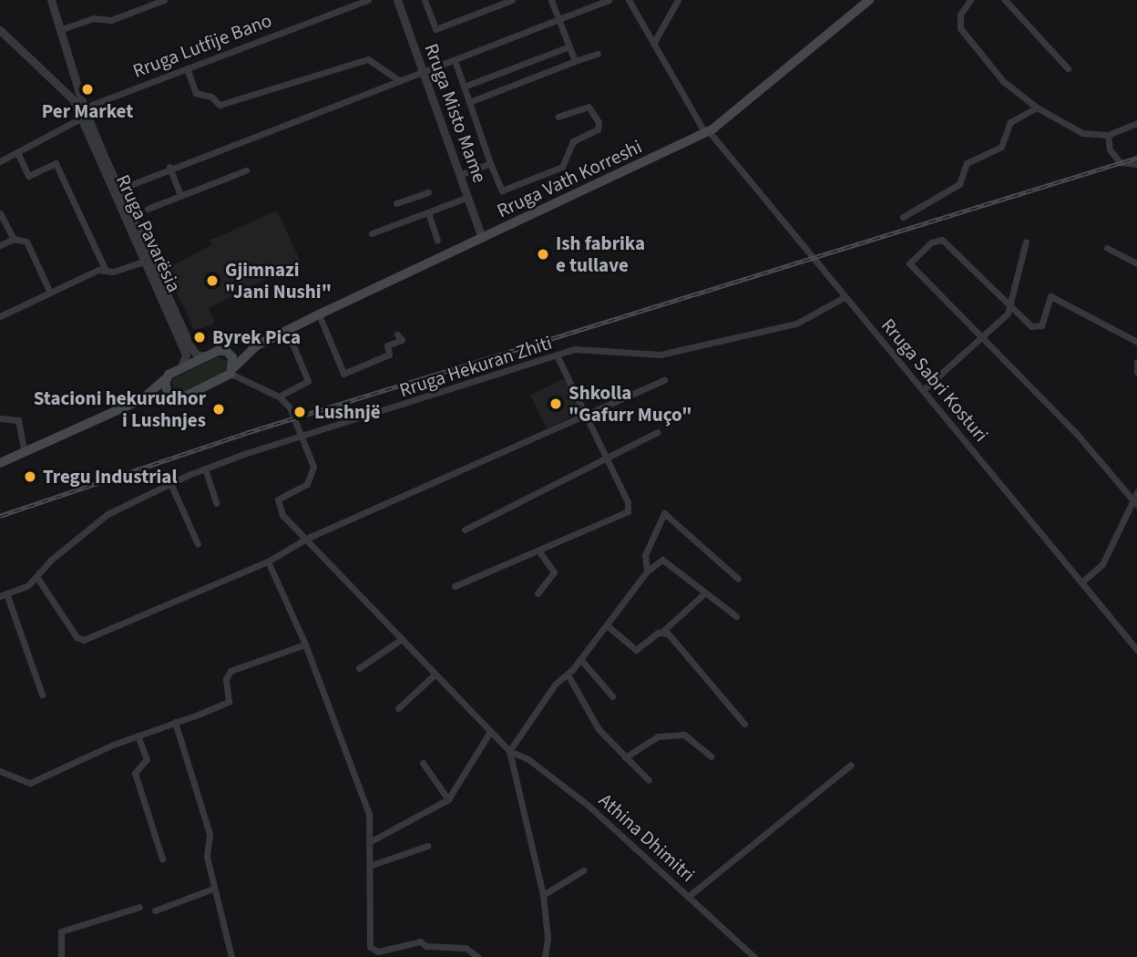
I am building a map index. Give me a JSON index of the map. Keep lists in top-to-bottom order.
{
  "streets": {
    "main road": ["Rruga Vath Korreshi"],
    "street": [
      "Rruga Lutfije Bano",
      "Rruga Misto Mame",
      "Rruga Pavarësia",
      "Rruga Hekuran Zhiti",
      "Rruga Sabri Kosturi",
      "Athina Dhimitri"
    ]
  },
  "crossings": [
    ["Rruga Lutfije Bano", "Rruga Pavarësia"],
    ["Rruga Misto Mame", "Rruga Vath Korreshi"],
    ["Rruga Vath Korreshi", "Rruga Pavarësia"],
    ["Rruga Vath Korreshi", "Rruga Sabri Kosturi"],
    ["Rruga Hekuran Zhiti", "Rruga Sabri Kosturi"],
    ["Rruga Hekuran Zhiti", "Athina Dhimitri"]
  ],
  "places": [
    "Per Market",
    "Ish fabrika e tullave",
    "Gjimnazi \"Jani Nushi\"",
    "Byrek Pica",
    "Shkolla \"Gafurr Muço\"",
    "Stacioni hekurudhor i Lushnjes",
    "Lushnjë",
    "Tregu Industrial"
  ]
}
